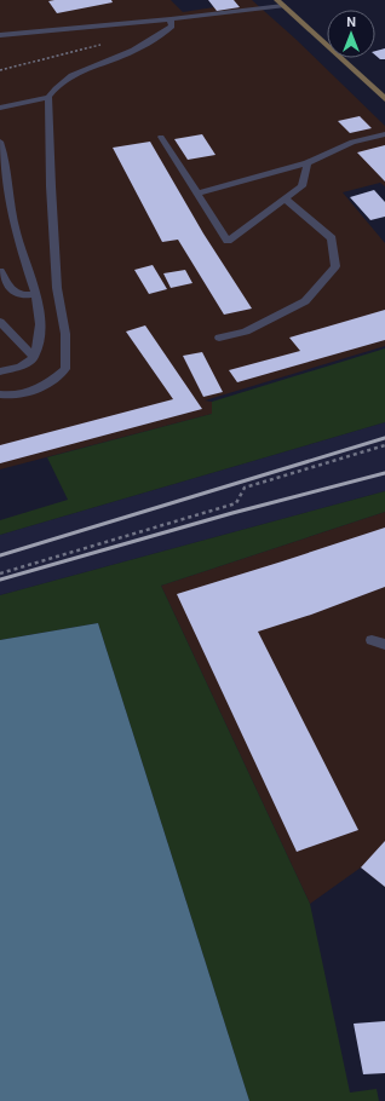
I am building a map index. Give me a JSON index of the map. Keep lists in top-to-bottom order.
{
  "north": "top"
}
